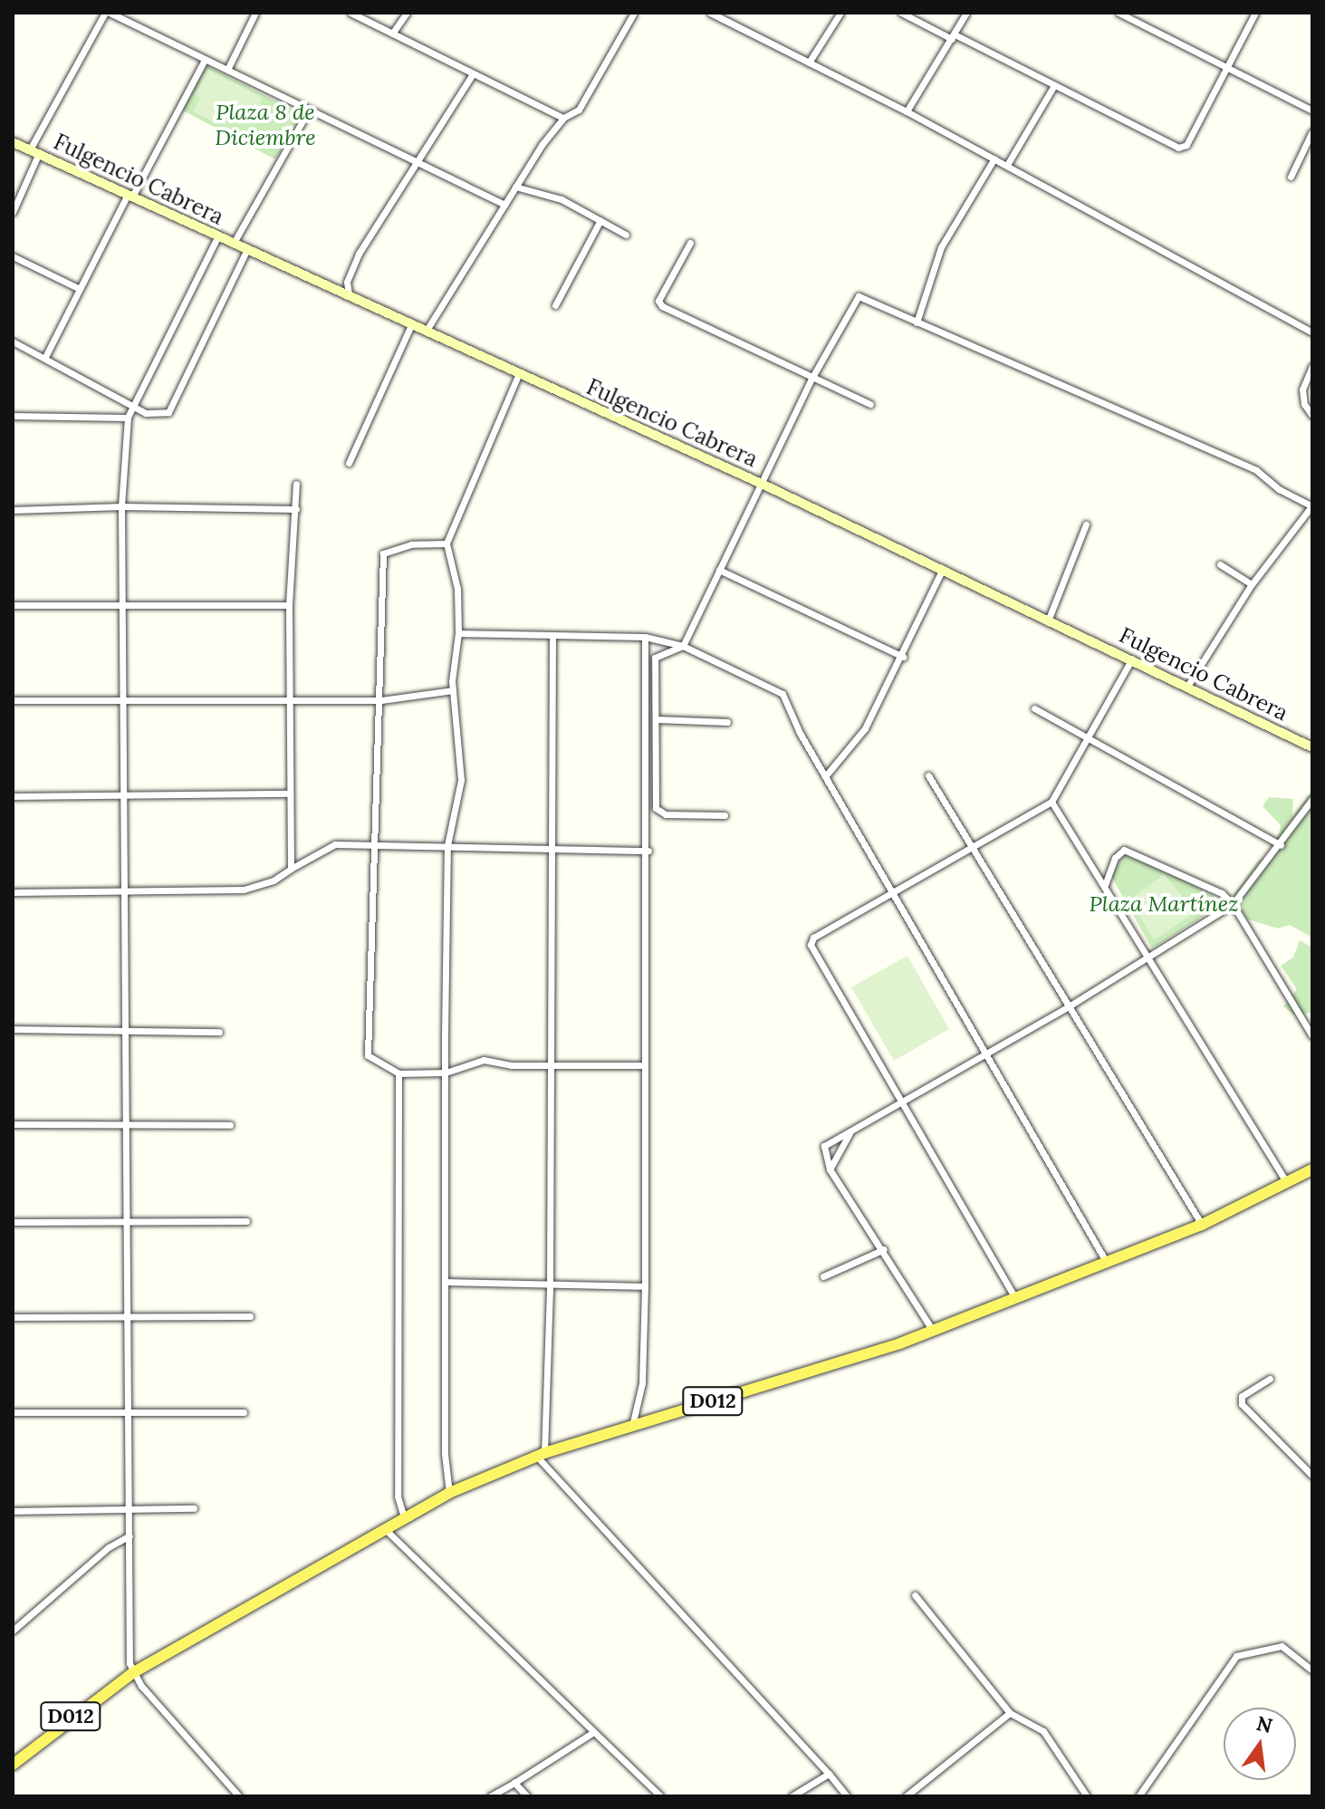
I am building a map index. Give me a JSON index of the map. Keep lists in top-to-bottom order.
{
  "streets": {
    "main road": ["Fulgencio Cabrera", "D012"]
  },
  "parks": ["Plaza 8 de Diciembre", "Plaza Martínez"],
  "north": "top"
}
